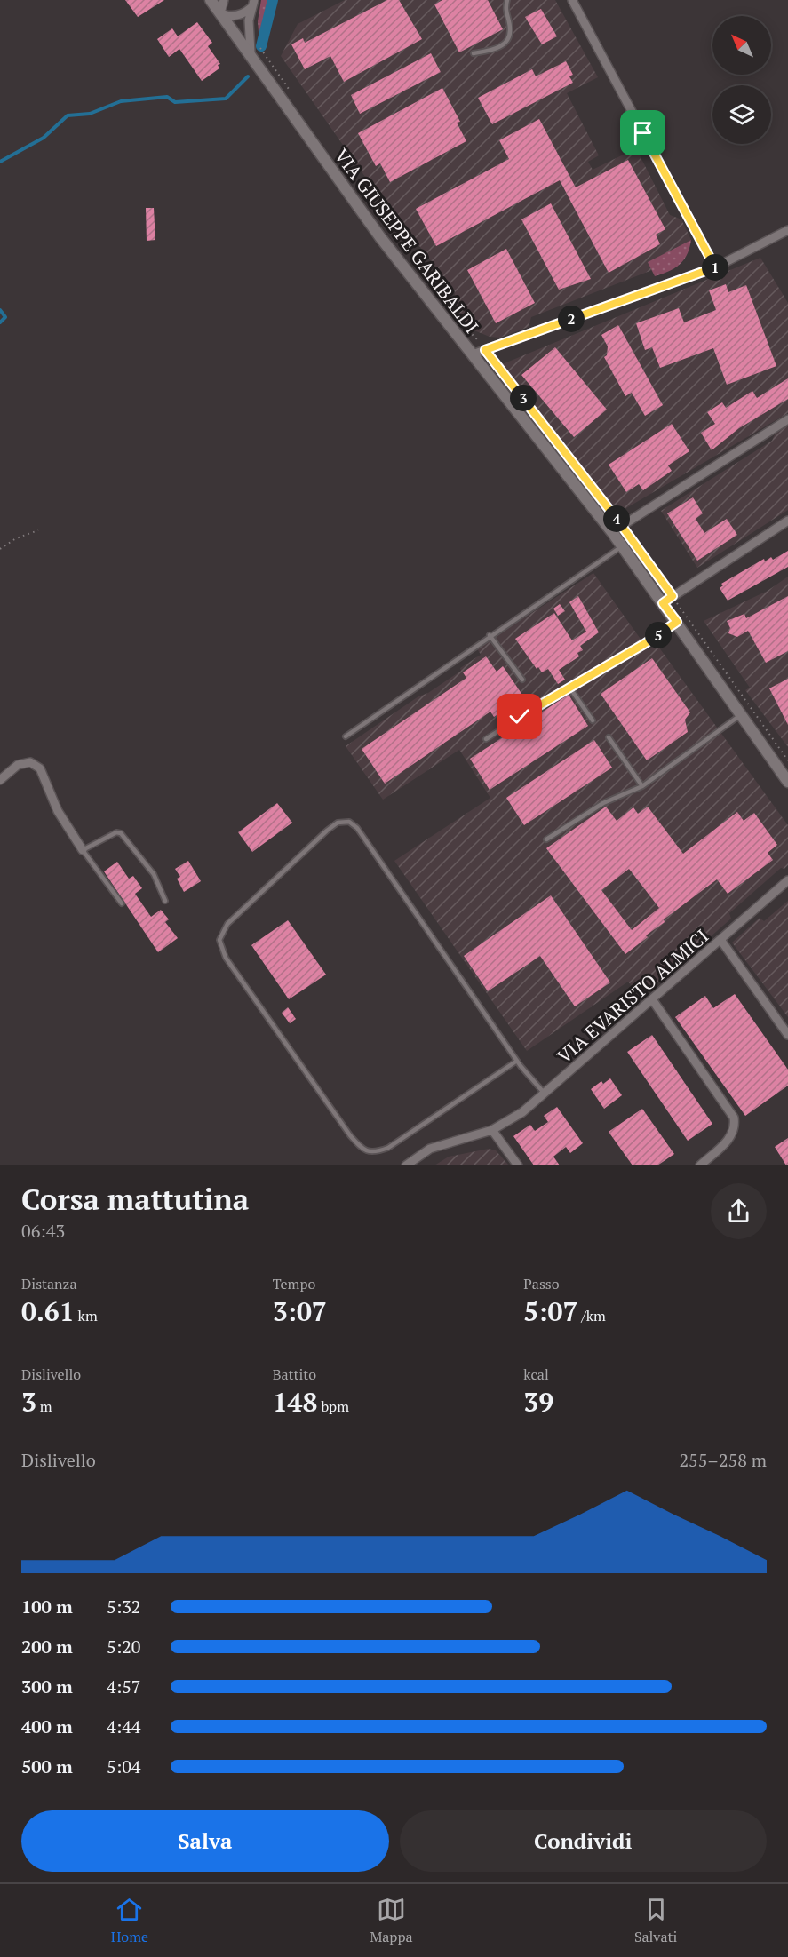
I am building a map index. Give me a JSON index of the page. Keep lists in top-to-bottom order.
{
  "streets": {
    "street": ["VIA GIUSEPPE GARIBALDI", "VIA EVARISTO ALMICI"]
  },
  "north": "top left",
  "page": {
    "pins": [
      "1",
      "2",
      "3",
      "4",
      "5"
    ],
    "heading": ["Corsa mattutina", "06:43"],
    "stats": [
      ["Distanza", "0.61 km"],
      ["Tempo", "3:07"],
      ["Passo", "5:07 /km"],
      ["Dislivello", "3 m"],
      ["Battito", "148 bpm"],
      ["kcal", "39"]
    ],
    "chart": ["Dislivello", "255–258 m"],
    "list": [
      {
        "name": "100 m",
        "note": "5:32"
      },
      {
        "name": "200 m",
        "note": "5:20"
      },
      {
        "name": "300 m",
        "note": "4:57"
      },
      {
        "name": "400 m",
        "note": "4:44"
      },
      {
        "name": "500 m",
        "note": "5:04"
      }
    ],
    "buttons": ["Salva", "Condividi"],
    "tabs": ["Home", "Mappa", "Salvati"]
  }
}
